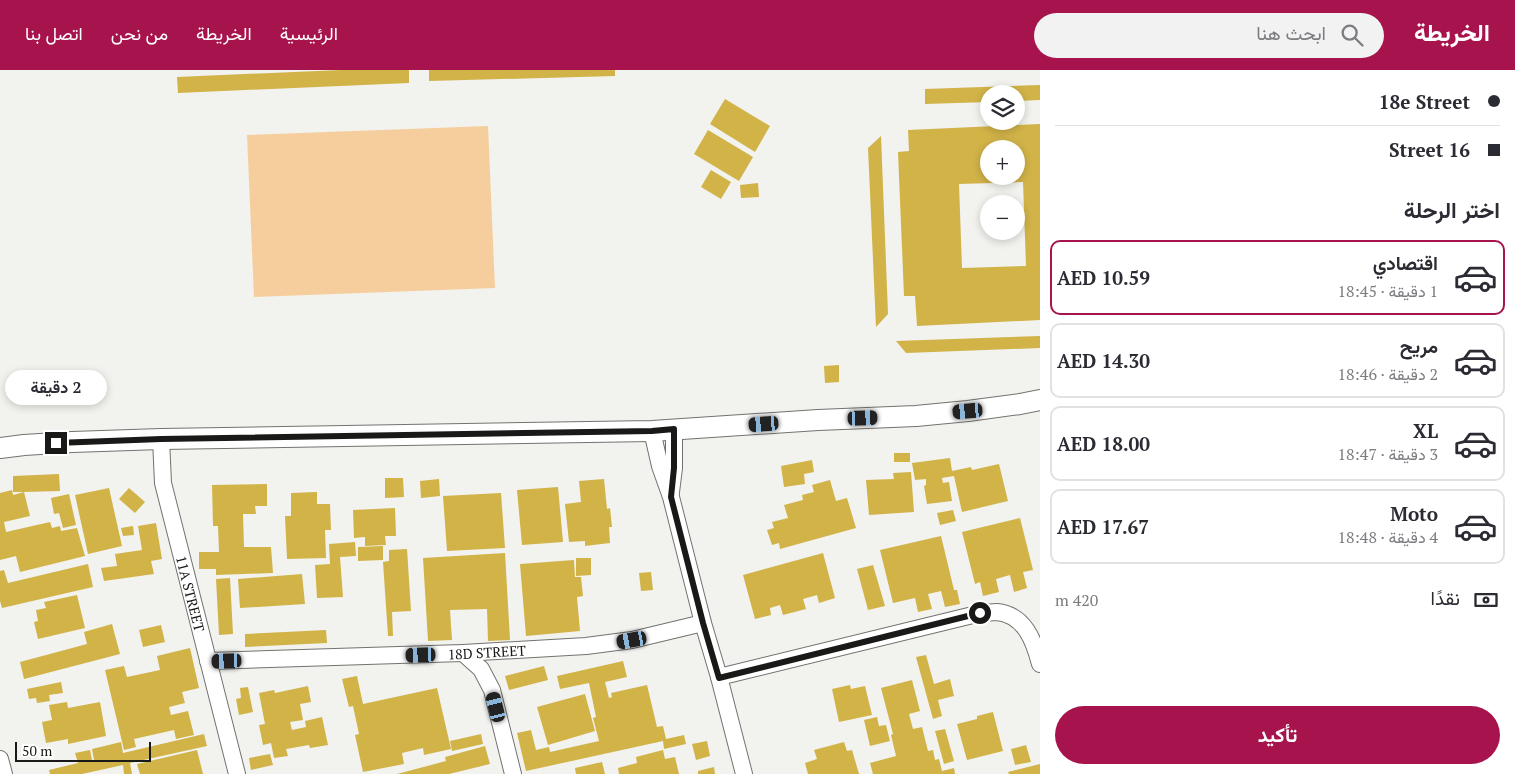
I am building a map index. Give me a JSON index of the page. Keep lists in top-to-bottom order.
{
  "streets": {
    "street": ["11A STREET", "18D STREET"]
  },
  "crossings": [
    ["11A STREET", "18D STREET"]
  ],
  "scale_bar": "50 m",
  "page": {
    "header": "الخريطة",
    "search": "ابحث هنا",
    "nav": [
      "الرئيسية",
      "الخريطة",
      "من نحن",
      "اتصل بنا"
    ],
    "banner": ["18e Street", "16 Street"],
    "map_buttons": ["+", "−"],
    "heading": "اختر الرحلة",
    "list": [
      {
        "name": "اقتصادي",
        "note": "1 دقيقة · 18:45",
        "value": "AED 10.59"
      },
      {
        "name": "مريح",
        "note": "2 دقيقة · 18:46",
        "value": "AED 14.30"
      },
      {
        "name": "XL",
        "note": "3 دقيقة · 18:47",
        "value": "AED 18.00"
      },
      {
        "name": "Moto",
        "note": "4 دقيقة · 18:48",
        "value": "AED 17.67"
      }
    ],
    "bubble": "2 دقيقة",
    "pay": ["نقدًا", "420 m"],
    "buttons": "تأكيد",
    "scale": "50 m"
  }
}
